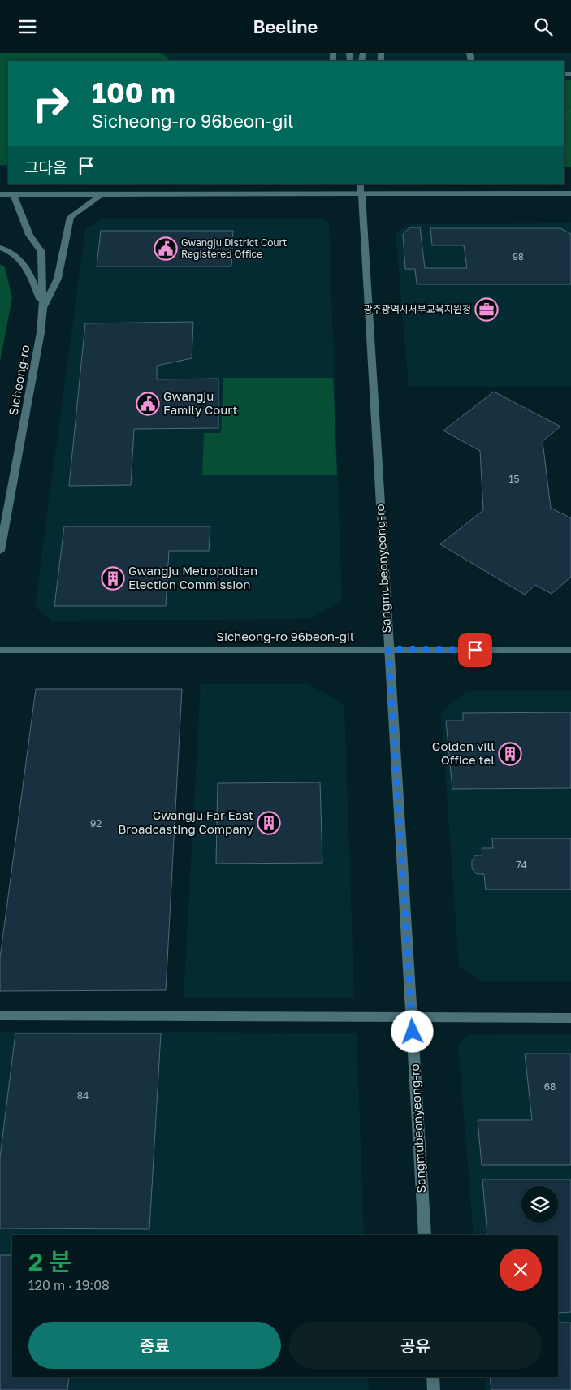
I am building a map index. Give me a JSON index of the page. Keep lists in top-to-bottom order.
{
  "streets": {
    "street": ["Sicheong-ro", "Sangmubeonyeong-ro", "Sicheong-ro 96beon-gil"]
  },
  "crossings": [
    ["Sangmubeonyeong-ro", "Sicheong-ro 96beon-gil"]
  ],
  "places": {
    "public building": ["Gwangju District Court Registered Office", "Gwangju Family Court"],
    "office": ["광주광역시서부교육지원청"],
    "building": ["Gwangju Metropolitan Election Commission", "Golden vill Office tel", "Gwangju Far East Broadcasting Company"]
  },
  "house_numbers": [
    "98",
    "15",
    "92",
    "74",
    "68",
    "84"
  ],
  "page": {
    "header": "Beeline",
    "turn": ["100 m", "Sicheong-ro 96beon-gil"],
    "then": "그다음",
    "heading": ["2 분", "120 m · 19:08"],
    "buttons": ["종료", "공유"]
  }
}
